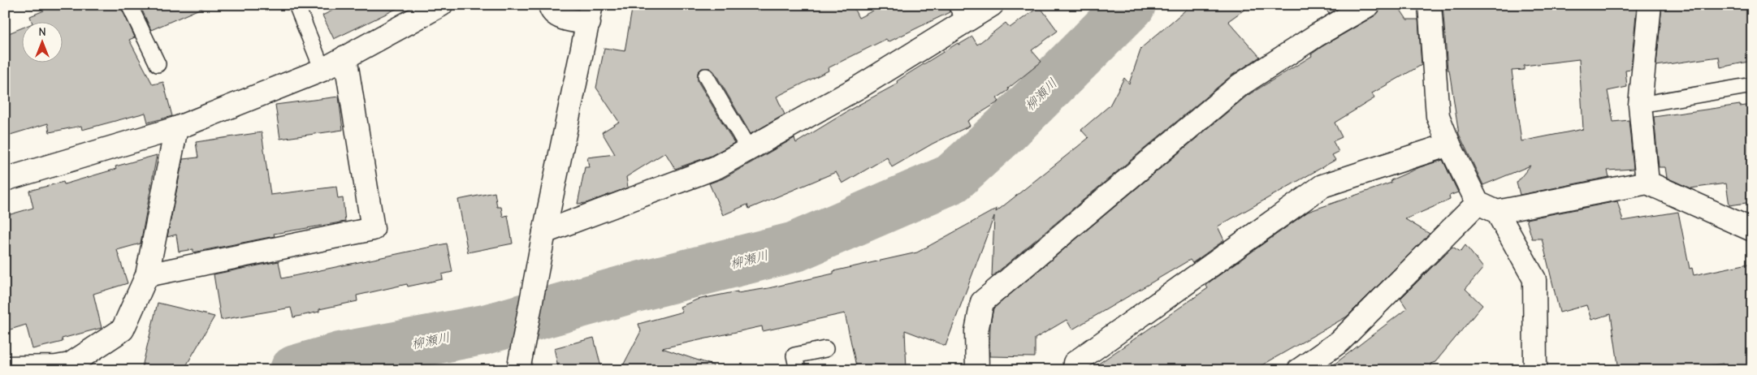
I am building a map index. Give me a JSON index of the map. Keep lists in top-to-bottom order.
{
  "water": ["柳瀬川"],
  "north": "top"
}
